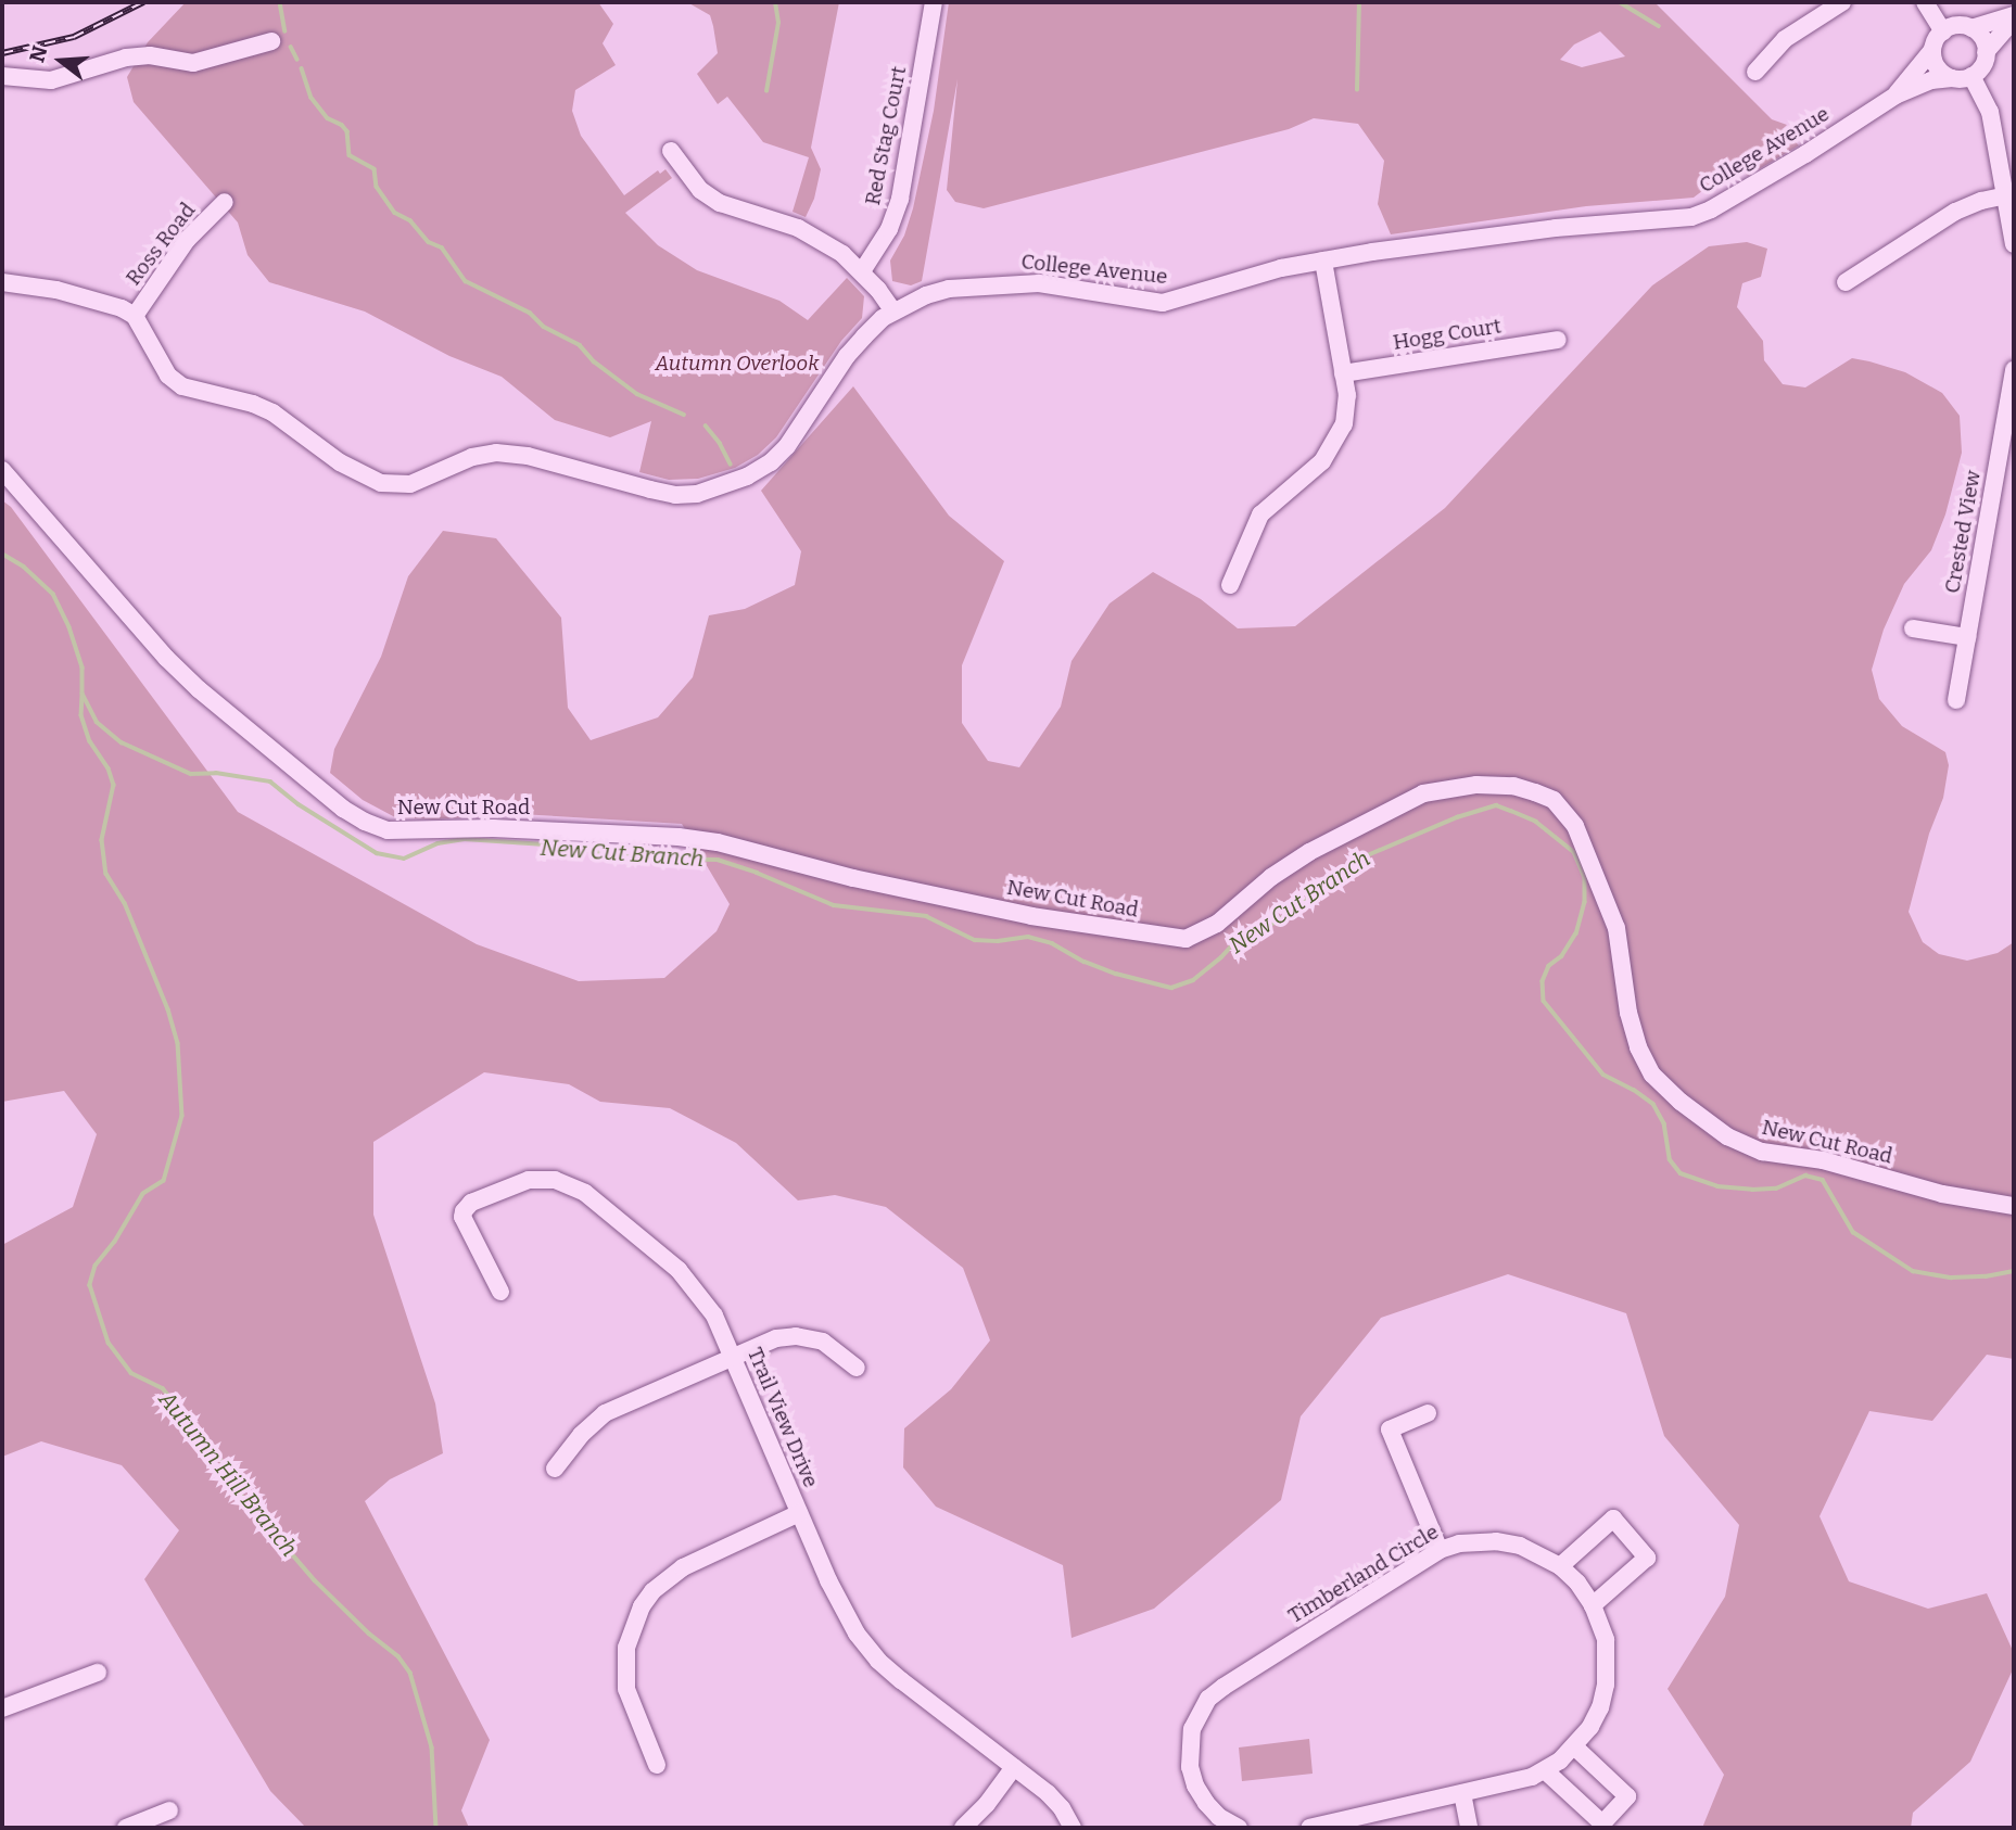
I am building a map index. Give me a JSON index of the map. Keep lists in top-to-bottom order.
{
  "streets": {
    "street": [
      "Red Stag Court",
      "College Avenue",
      "Ross Road",
      "Hogg Court",
      "Crested View",
      "New Cut Road",
      "Trail View Drive",
      "Timberland Circle"
    ]
  },
  "crossings": [
    ["College Avenue", "Ross Road"]
  ],
  "water": ["New Cut Branch", "Autumn Hill Branch"],
  "parks": ["Autumn Overlook"],
  "north": "left"
}
